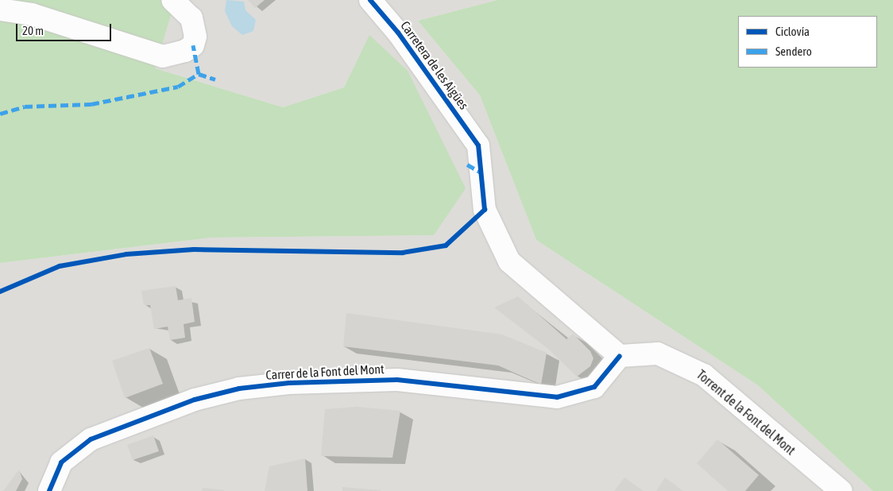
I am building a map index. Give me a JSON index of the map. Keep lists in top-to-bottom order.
{
  "streets": {
    "street": ["Carretera de les Aigües", "Carrer de la Font del Mont", "Torrent de la Font del Mont"]
  },
  "crossings": [
    ["Carretera de les Aigües", "Carrer de la Font del Mont"],
    ["Carretera de les Aigües", "Torrent de la Font del Mont"],
    ["Carrer de la Font del Mont", "Torrent de la Font del Mont"]
  ],
  "legend": ["Ciclovía", "Sendero"],
  "scale_bar": "20 m"
}
